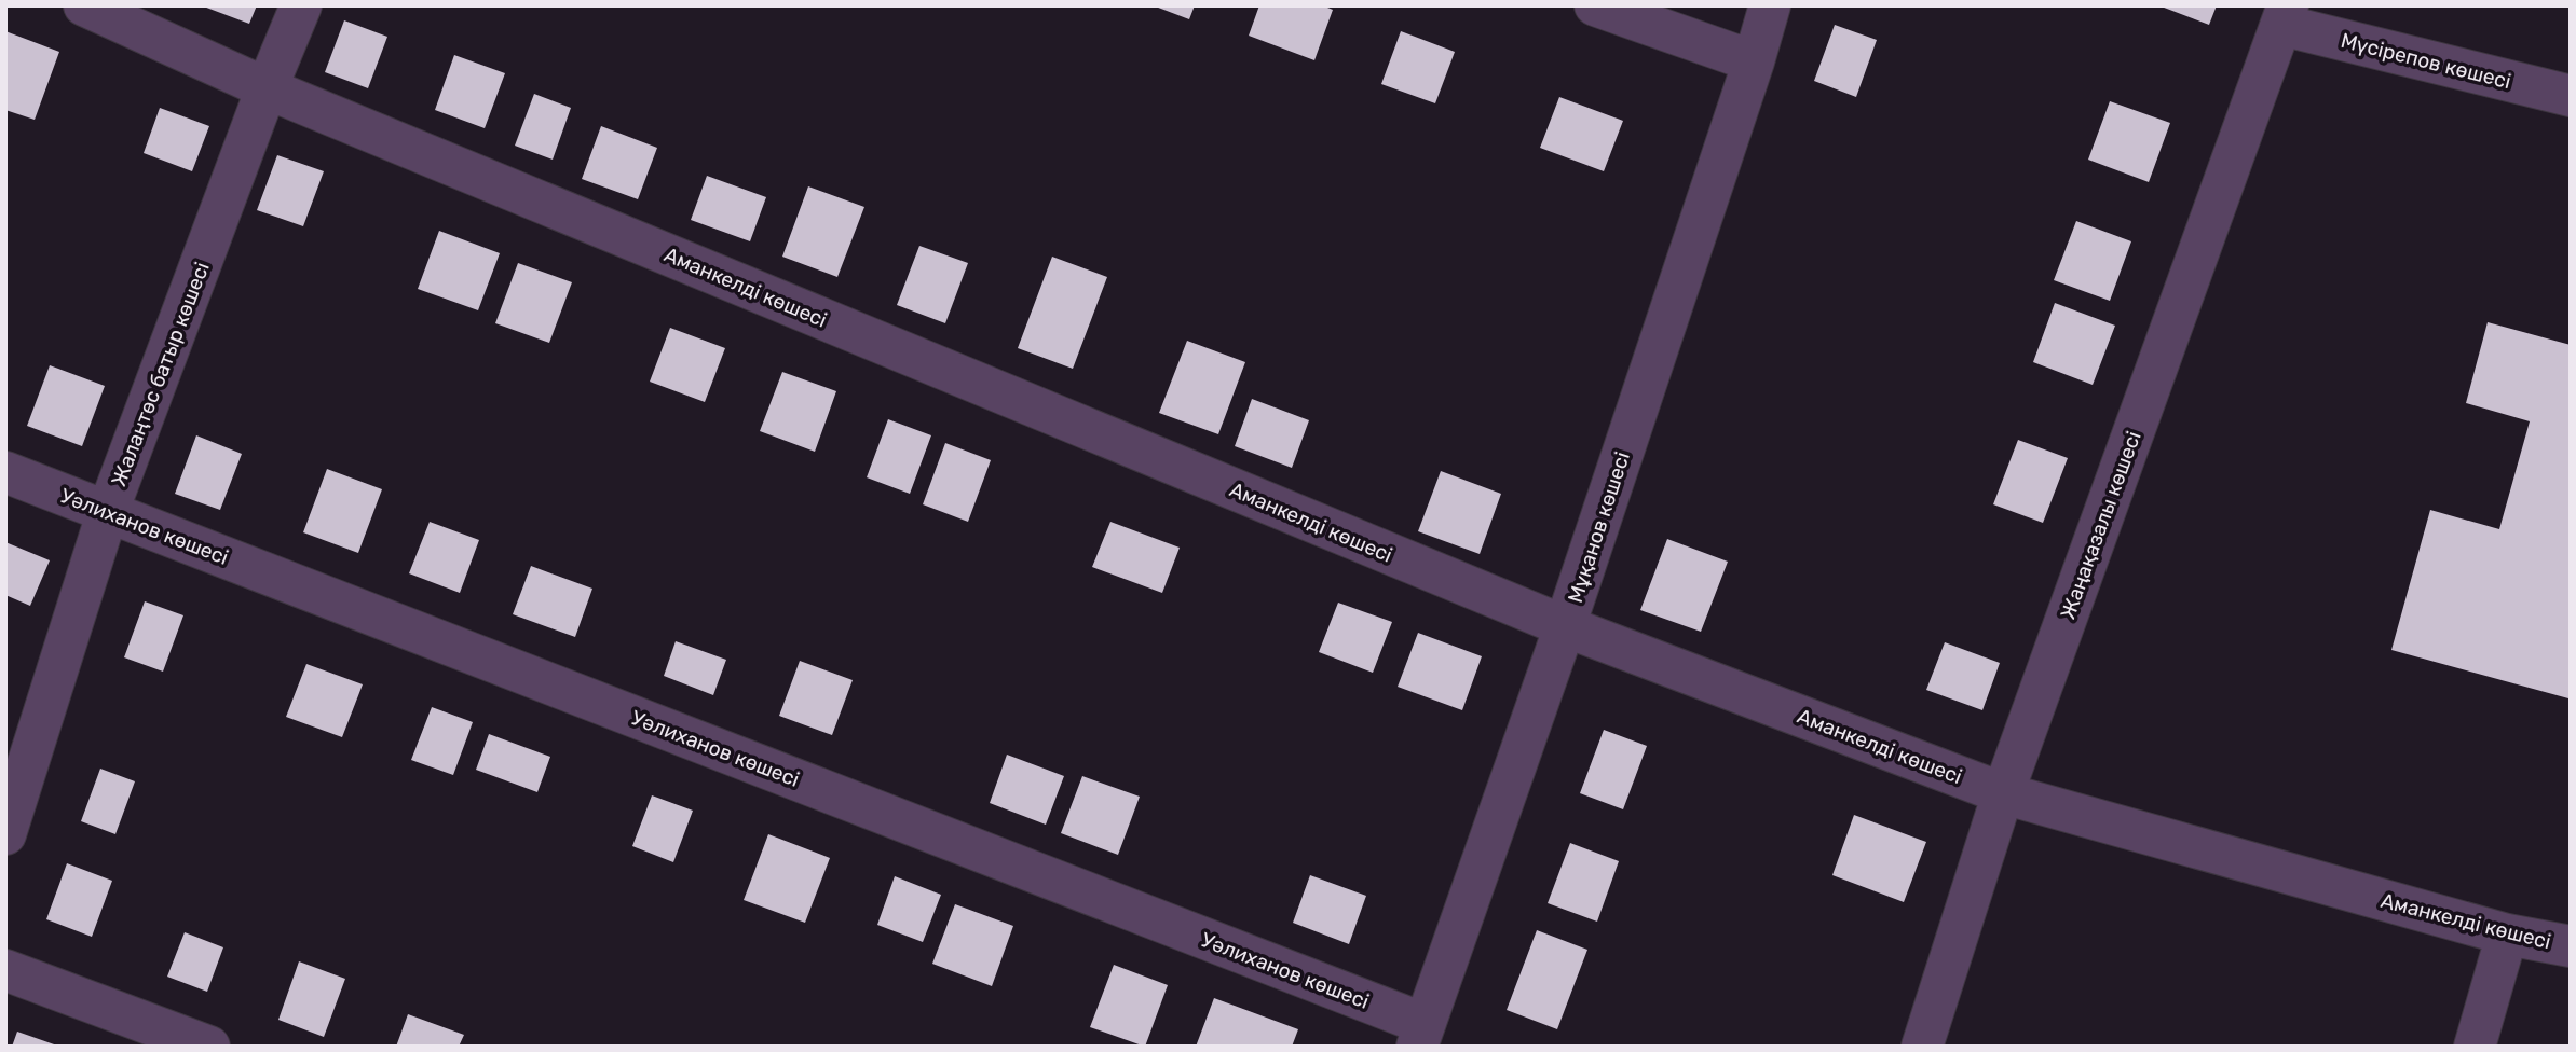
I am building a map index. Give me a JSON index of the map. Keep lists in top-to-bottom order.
{
  "streets": {
    "street": [
      "Мүсірепов көшесі",
      "Аманкелді көшесі",
      "Жалаңтөс батыр көшесі",
      "Жаңақазалы көшесі",
      "Уәлиханов көшесі",
      "Мұқанов көшесі"
    ]
  },
  "crossings": [
    ["Мүсірепов көшесі", "Жаңақазалы көшесі"],
    ["Аманкелді көшесі", "Жалаңтөс батыр көшесі"],
    ["Аманкелді көшесі", "Жаңақазалы көшесі"],
    ["Аманкелді көшесі", "Мұқанов көшесі"],
    ["Жалаңтөс батыр көшесі", "Уәлиханов көшесі"],
    ["Уәлиханов көшесі", "Мұқанов көшесі"]
  ]
}
